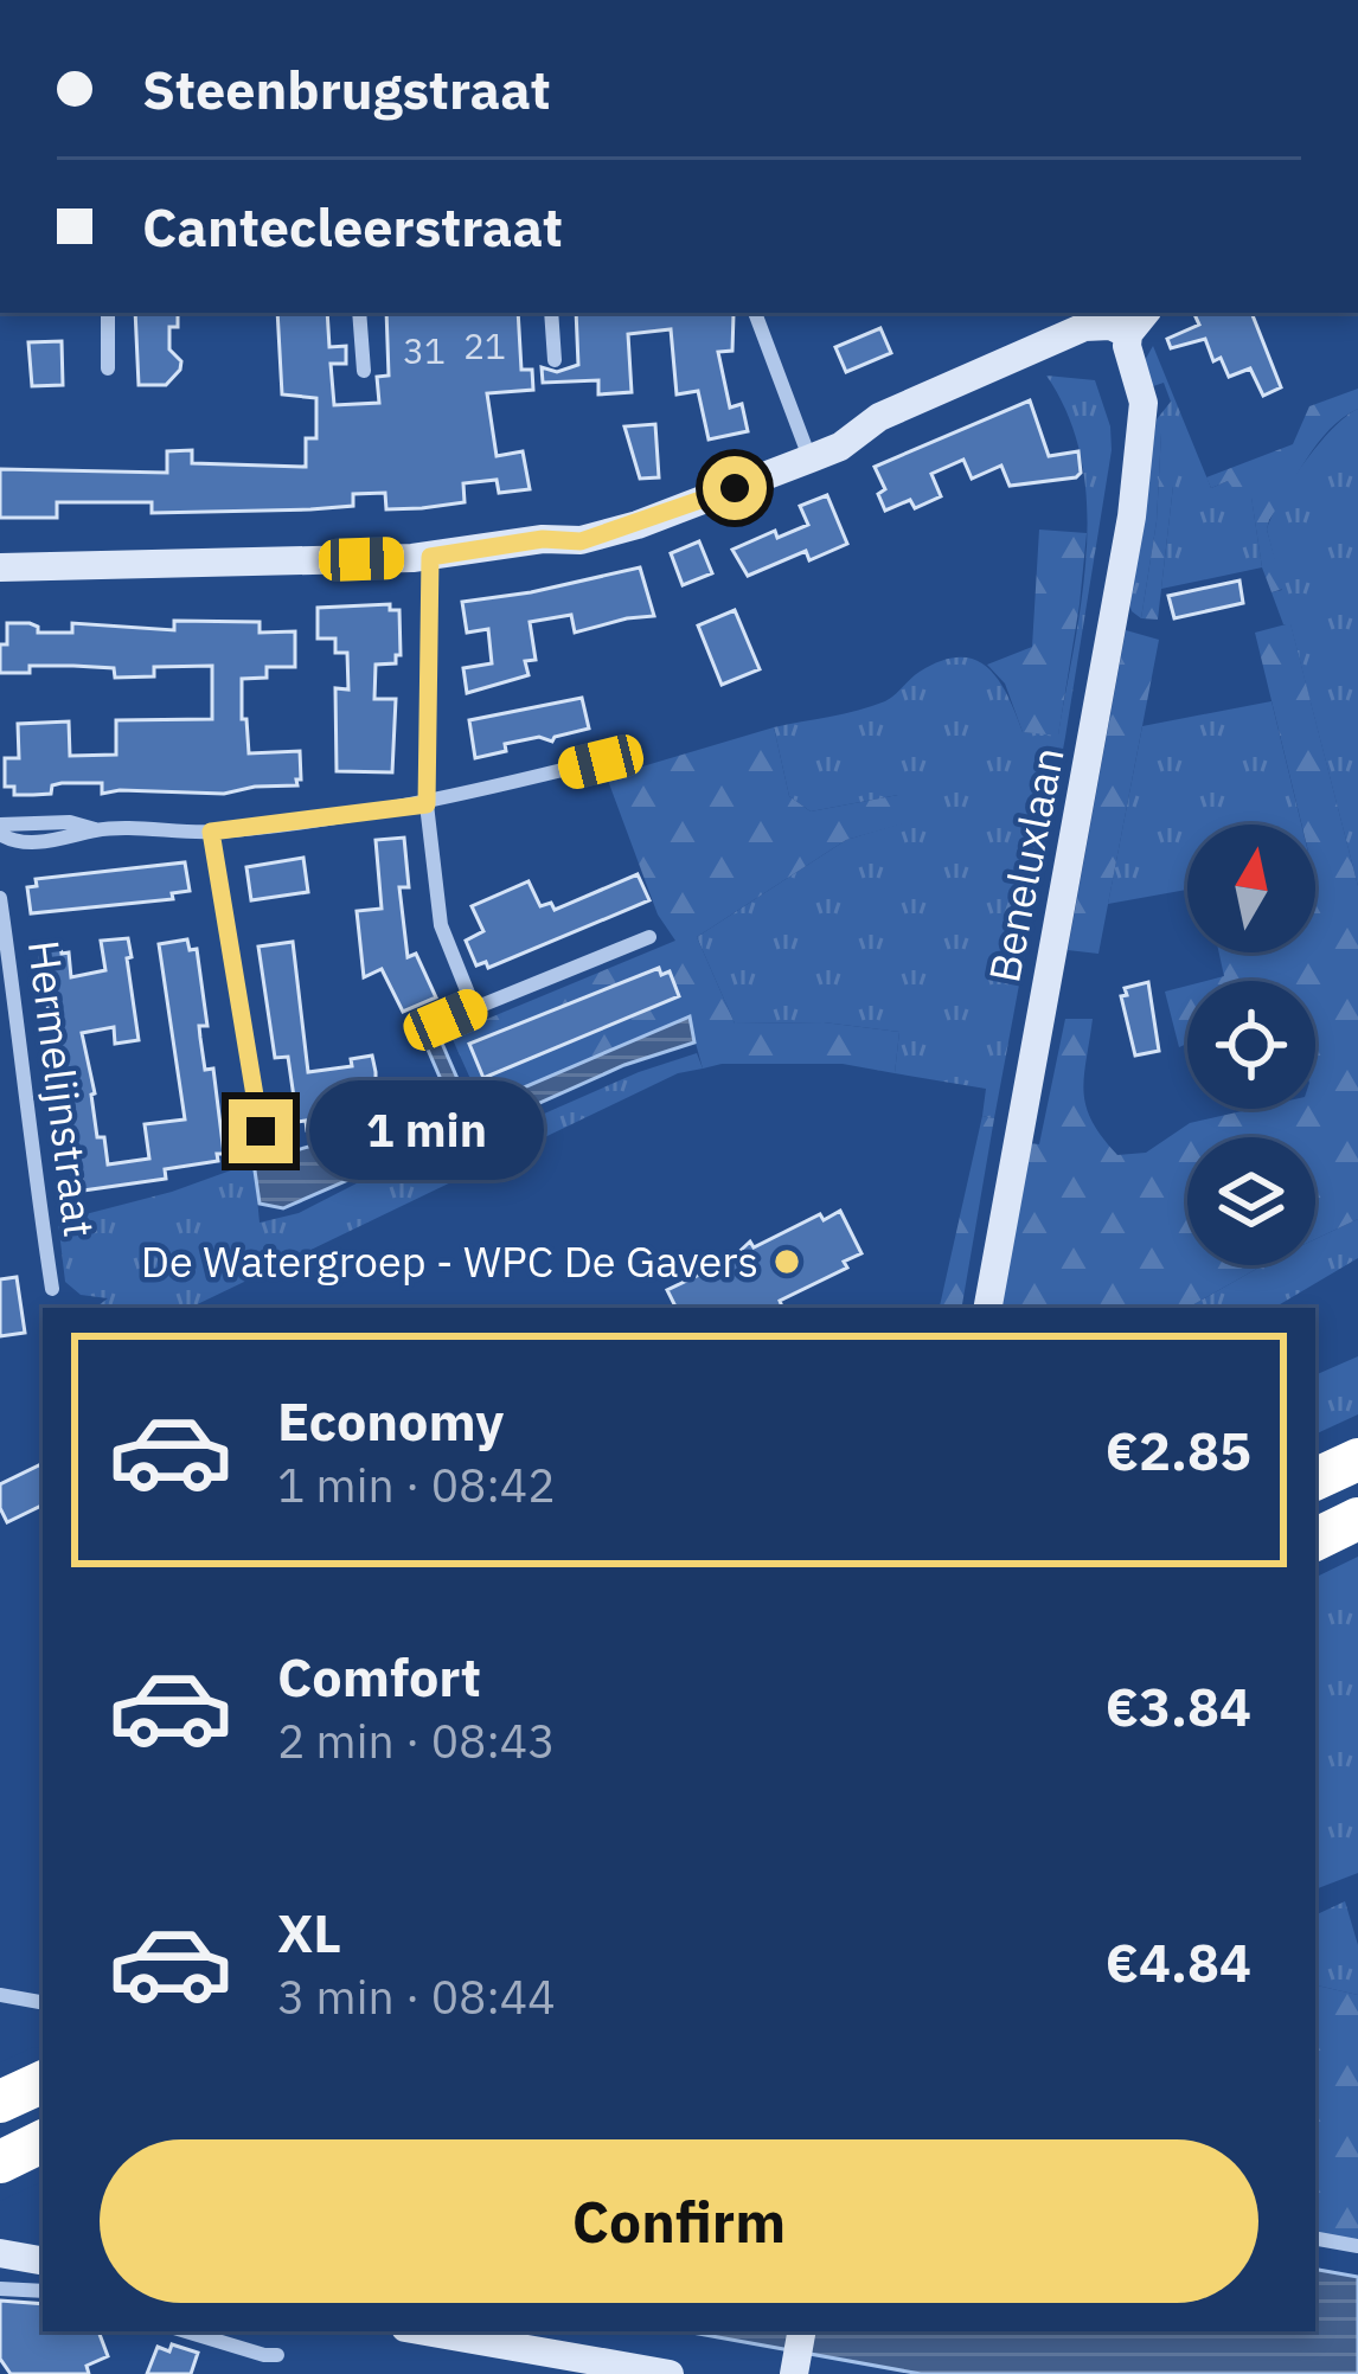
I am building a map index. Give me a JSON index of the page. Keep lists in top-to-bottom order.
{
  "streets": {
    "street": ["Beneluxlaan", "Hermelijnstraat"]
  },
  "places": ["De Watergroep - WPC De Gavers"],
  "house_numbers": ["21", "31"],
  "north": "top",
  "page": {
    "banner": ["Steenbrugstraat", "Cantecleerstraat"],
    "bubble": "1 min",
    "list": [
      {
        "name": "Economy",
        "note": "1 min · 08:42",
        "value": "€2.85"
      },
      {
        "name": "Comfort",
        "note": "2 min · 08:43",
        "value": "€3.84"
      },
      {
        "name": "XL",
        "note": "3 min · 08:44",
        "value": "€4.84"
      }
    ],
    "buttons": "Confirm"
  }
}
